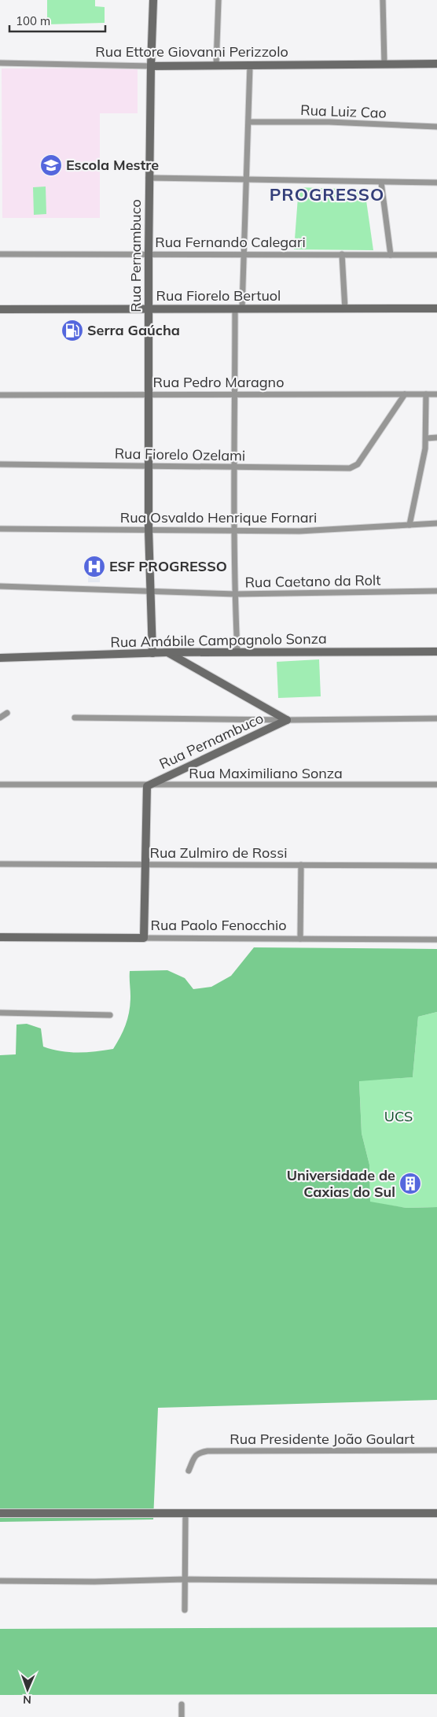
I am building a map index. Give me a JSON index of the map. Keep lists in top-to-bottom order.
{
  "streets": {
    "street": [
      "Rua Ettore Giovanni Perizzolo",
      "Rua Luiz Cao",
      "Rua Fernando Calegari",
      "Rua Pernambuco",
      "Rua Fiorelo Bertuol",
      "Rua Pedro Maragno",
      "Rua Fiorelo Ozelami",
      "Rua Osvaldo Henrique Fornari",
      "Rua Caetano da Rolt",
      "Rua Amábile Campagnolo Sonza",
      "Rua Maximiliano Sonza",
      "Rua Zulmiro de Rossi",
      "Rua Paolo Fenocchio",
      "Rua Presidente João Goulart"
    ]
  },
  "crossings": [
    ["Rua Ettore Giovanni Perizzolo", "Rua Pernambuco"],
    ["Rua Fernando Calegari", "Rua Pernambuco"],
    ["Rua Pernambuco", "Rua Fiorelo Bertuol"],
    ["Rua Pernambuco", "Rua Pedro Maragno"],
    ["Rua Pernambuco", "Rua Fiorelo Ozelami"],
    ["Rua Pernambuco", "Rua Osvaldo Henrique Fornari"],
    ["Rua Pernambuco", "Rua Caetano da Rolt"],
    ["Rua Pernambuco", "Rua Amábile Campagnolo Sonza"],
    ["Rua Pernambuco", "Rua Maximiliano Sonza"],
    ["Rua Pedro Maragno", "Rua Fiorelo Ozelami"]
  ],
  "districts": ["PROGRESSO"],
  "parks": ["UCS"],
  "places": {
    "school or university": ["Escola Mestre"],
    "fuel station": ["Serra Gaúcha"],
    "hospital": ["ESF PROGRESSO"],
    "building": ["Universidade de Caxias do Sul"]
  },
  "scale_bar": "100 m",
  "north": "bottom"
}
